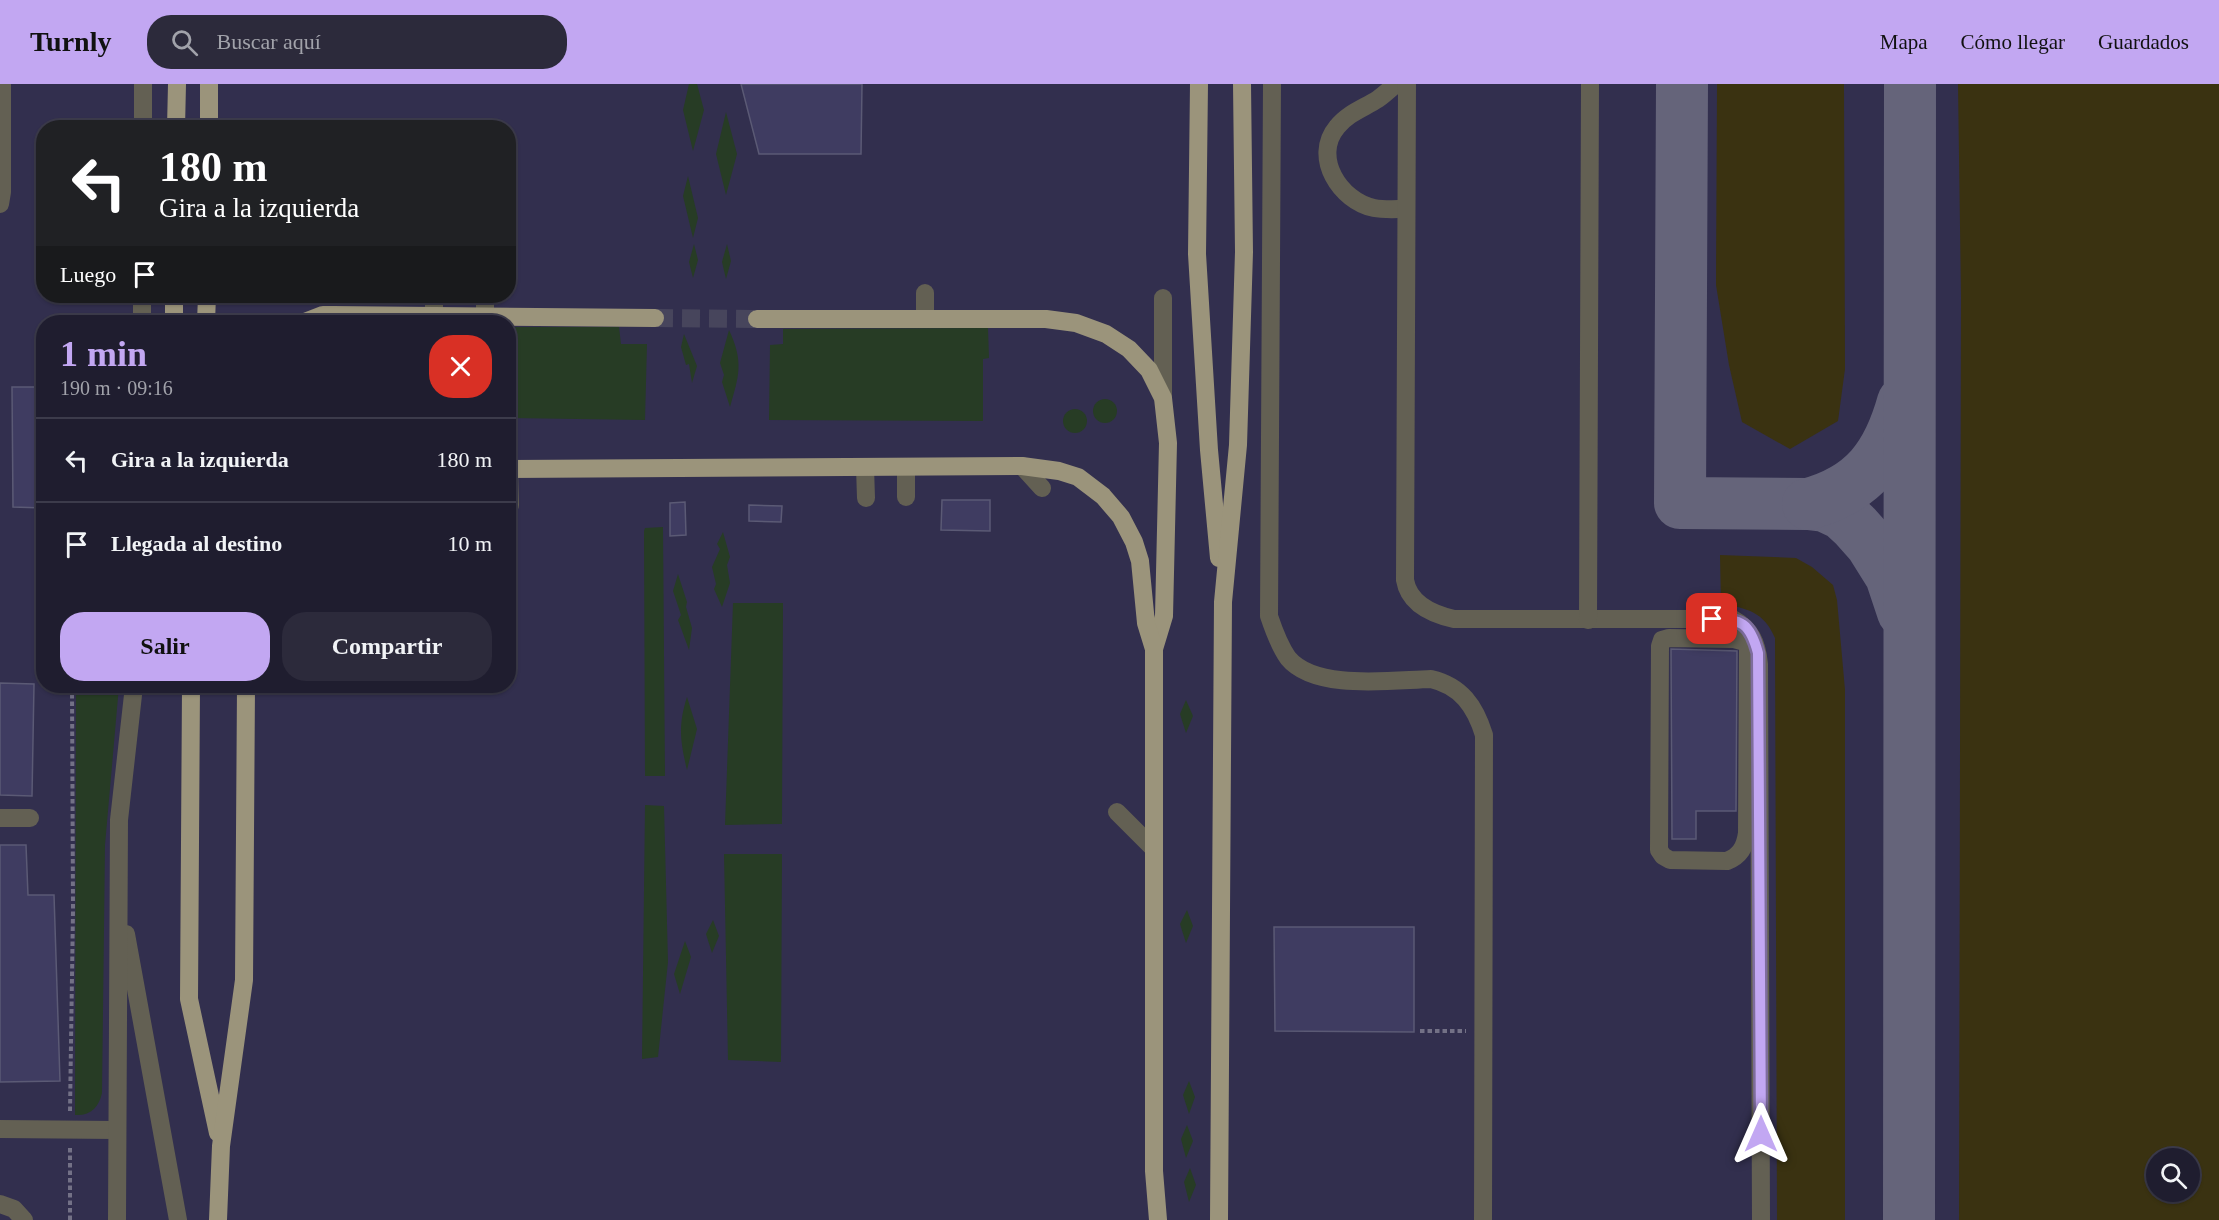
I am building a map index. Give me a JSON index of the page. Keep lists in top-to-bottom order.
{
  "page": {
    "header": "Turnly",
    "search": "Buscar aquí",
    "nav": ["Mapa", "Cómo llegar", "Guardados"],
    "turn": ["180 m", "Gira a la izquierda"],
    "then": "Luego",
    "heading": ["1 min", "190 m · 09:16"],
    "list": [
      {
        "name": "Gira a la izquierda",
        "value": "180 m"
      },
      {
        "name": "Llegada al destino",
        "value": "10 m"
      }
    ],
    "buttons": ["Salir", "Compartir"]
  }
}
